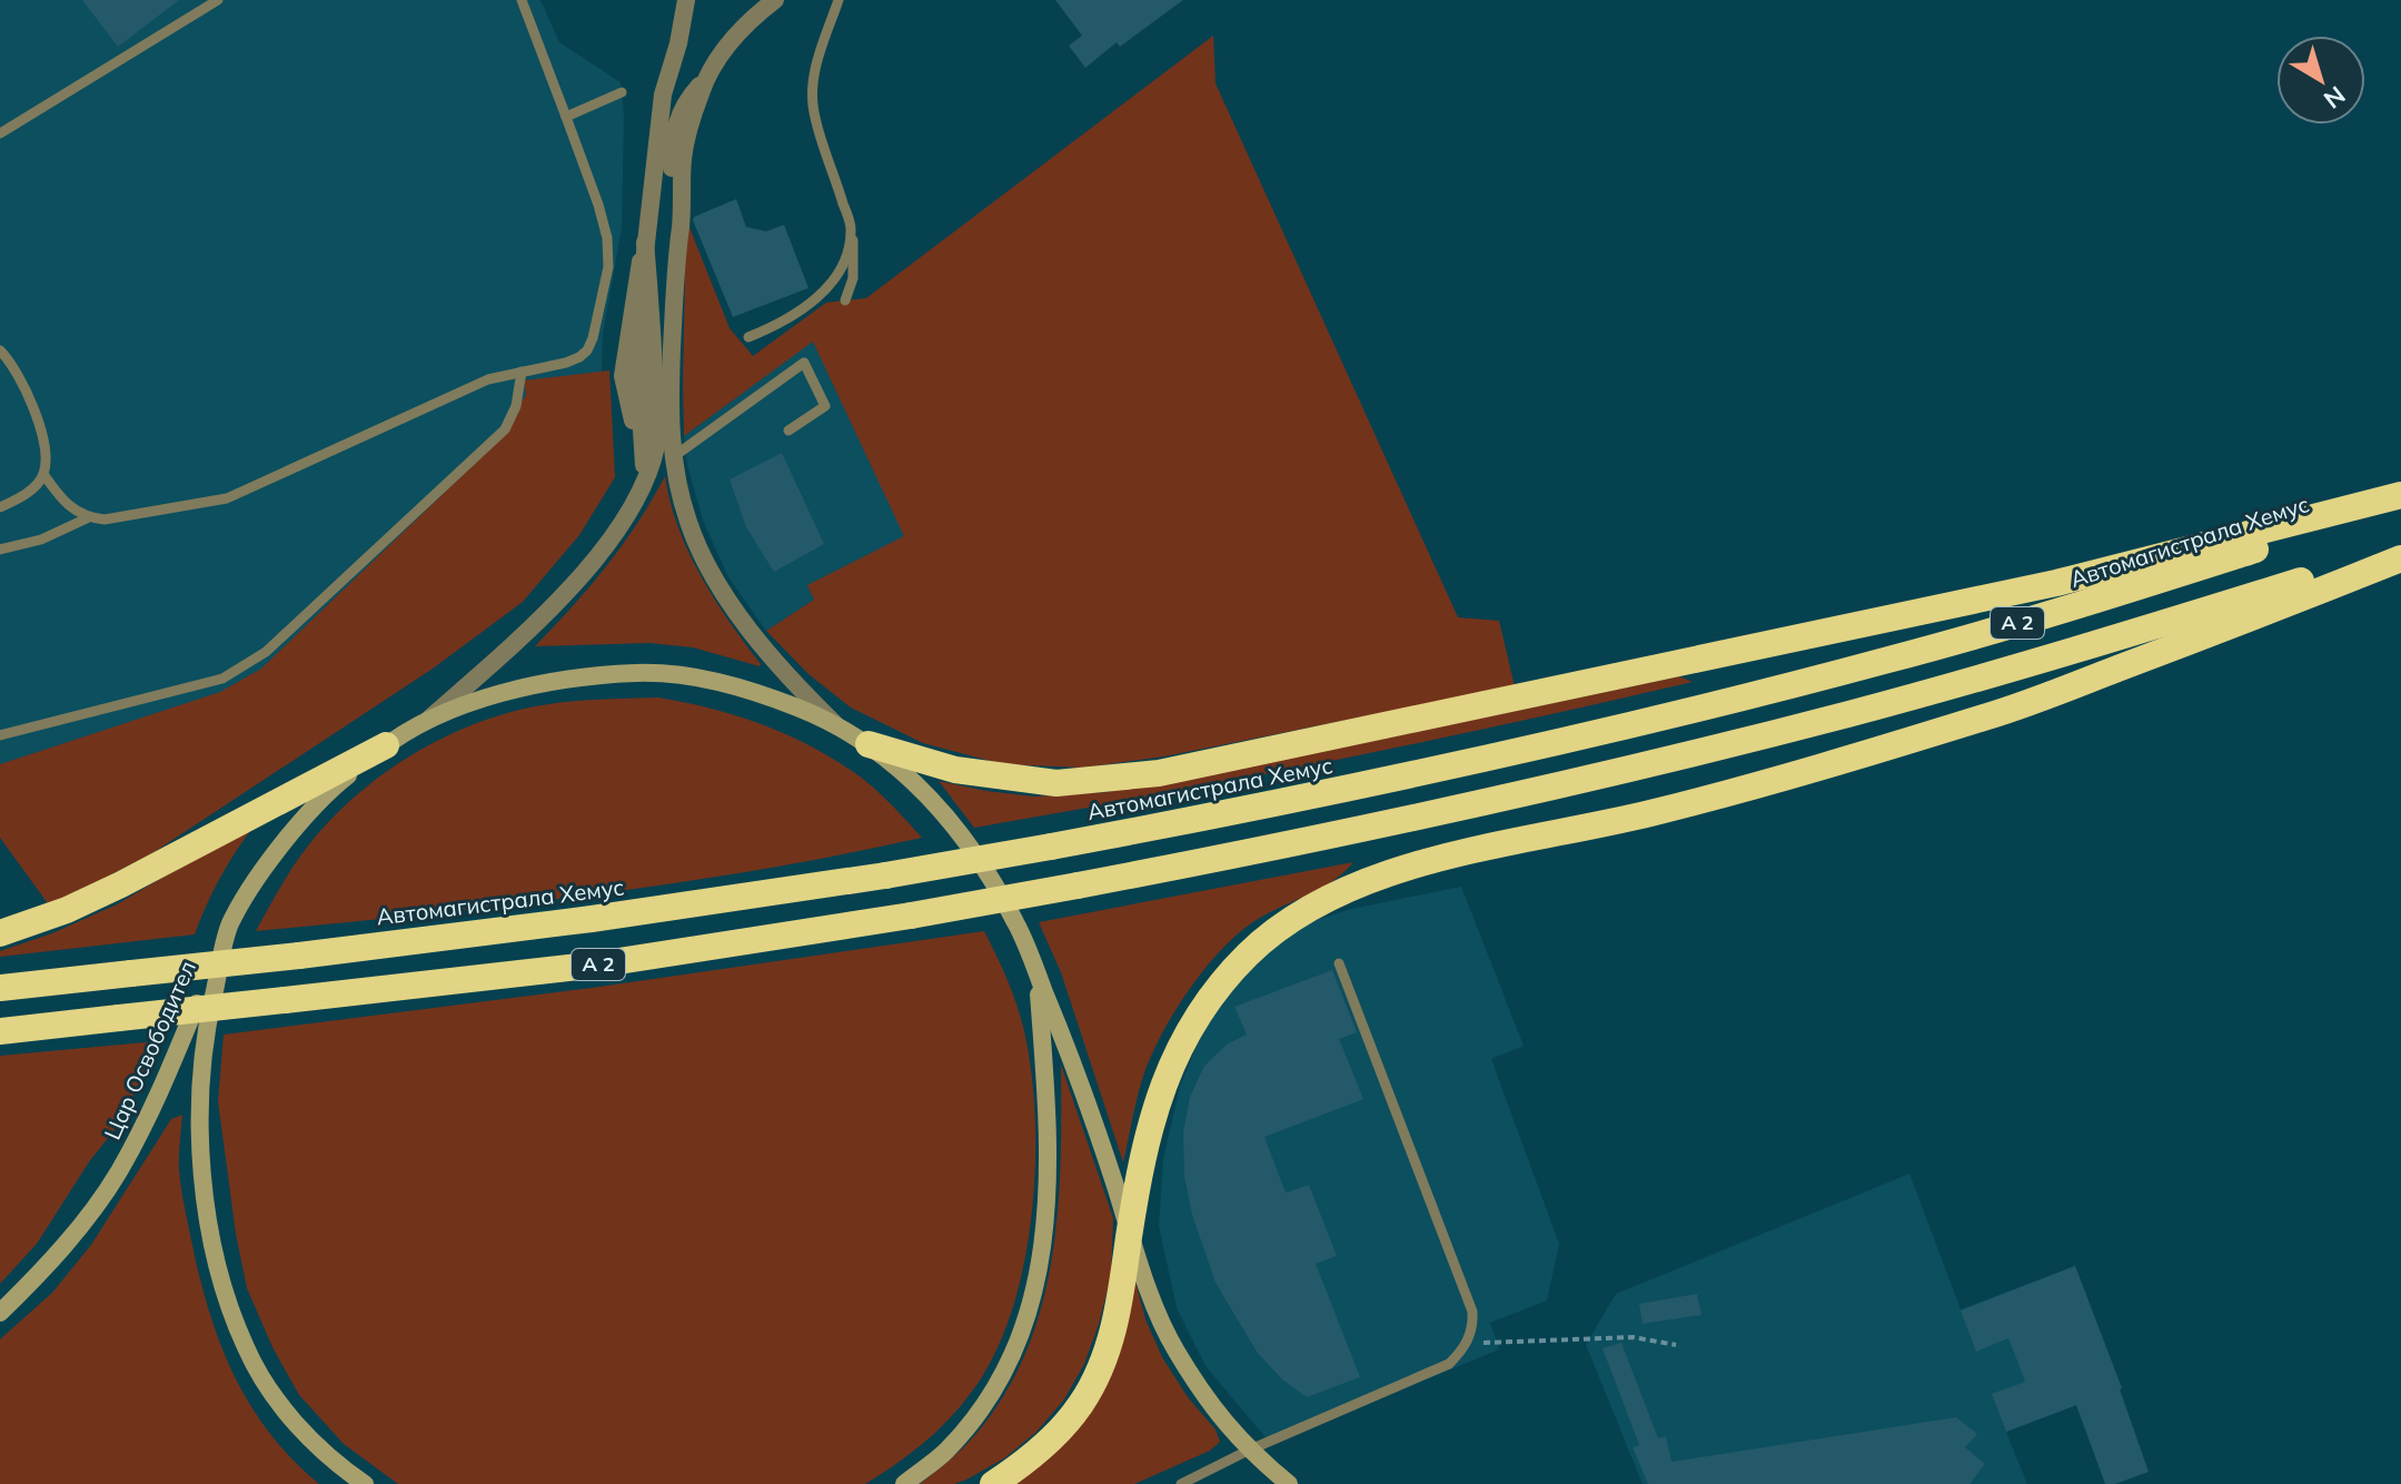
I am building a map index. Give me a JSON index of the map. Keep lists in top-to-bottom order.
{
  "streets": {
    "highway": ["Автомагистрала Хемус", "A 2"],
    "main road": ["Цар Освободител"]
  },
  "north": "bottom right"
}
